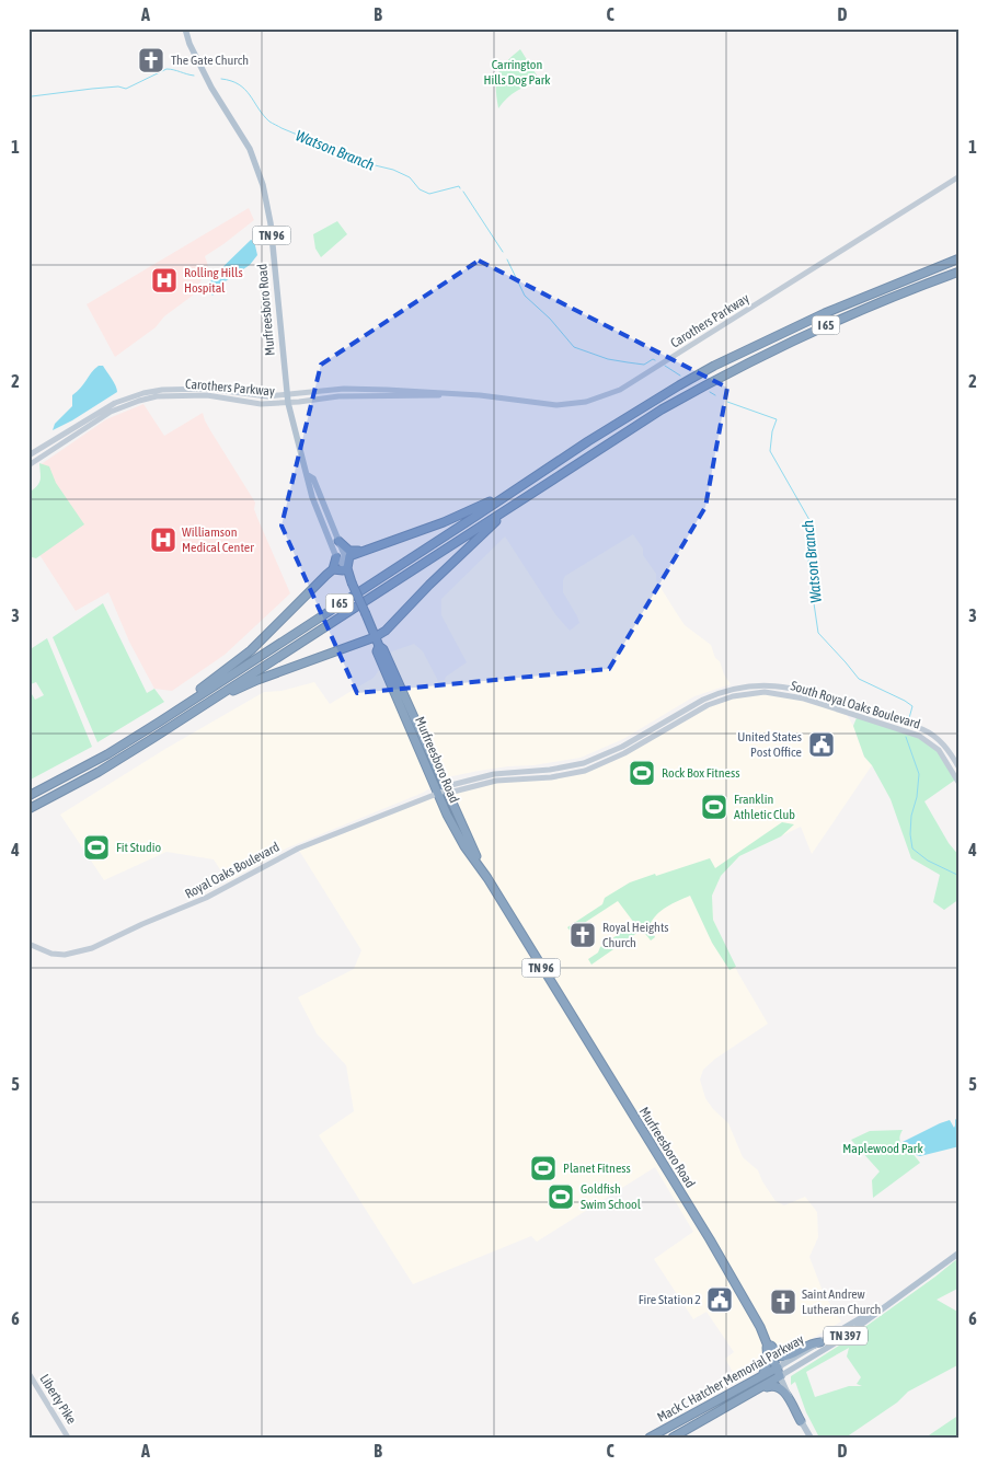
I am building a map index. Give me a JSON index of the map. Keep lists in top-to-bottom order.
{
  "streets": {
    "highway": [
      "TN 96",
      "Murfreesboro Road",
      "I 65",
      "TN 397",
      "Mack C Hatcher Memorial Parkway"
    ],
    "main road": [
      "Carothers Parkway",
      "South Royal Oaks Boulevard",
      "Royal Oaks Boulevard",
      "Liberty Pike"
    ]
  },
  "crossings": [
    ["Murfreesboro Road", "Carothers Parkway"],
    ["Murfreesboro Road", "South Royal Oaks Boulevard"],
    ["Murfreesboro Road", "Royal Oaks Boulevard"],
    ["Murfreesboro Road", "Mack C Hatcher Memorial Parkway"],
    ["South Royal Oaks Boulevard", "Royal Oaks Boulevard"]
  ],
  "water": ["Watson Branch"],
  "parks": ["Carrington Hills Dog Park", "Maplewood Park"],
  "places": {
    "church": ["The Gate Church", "Royal Heights Church", "Saint Andrew Lutheran Church"],
    "hospital": ["Rolling Hills Hospital", "Williamson Medical Center"],
    "public building": ["United States Post Office", "Fire Station 2"],
    "sports": [
      "Rock Box Fitness",
      "Franklin Athletic Club",
      "Fit Studio",
      "Planet Fitness",
      "Goldfish Swim School"
    ]
  },
  "grid": {
    "columns": [
      "A",
      "B",
      "C",
      "D"
    ],
    "rows": [
      "1",
      "2",
      "3",
      "4",
      "5",
      "6"
    ]
  }
}
